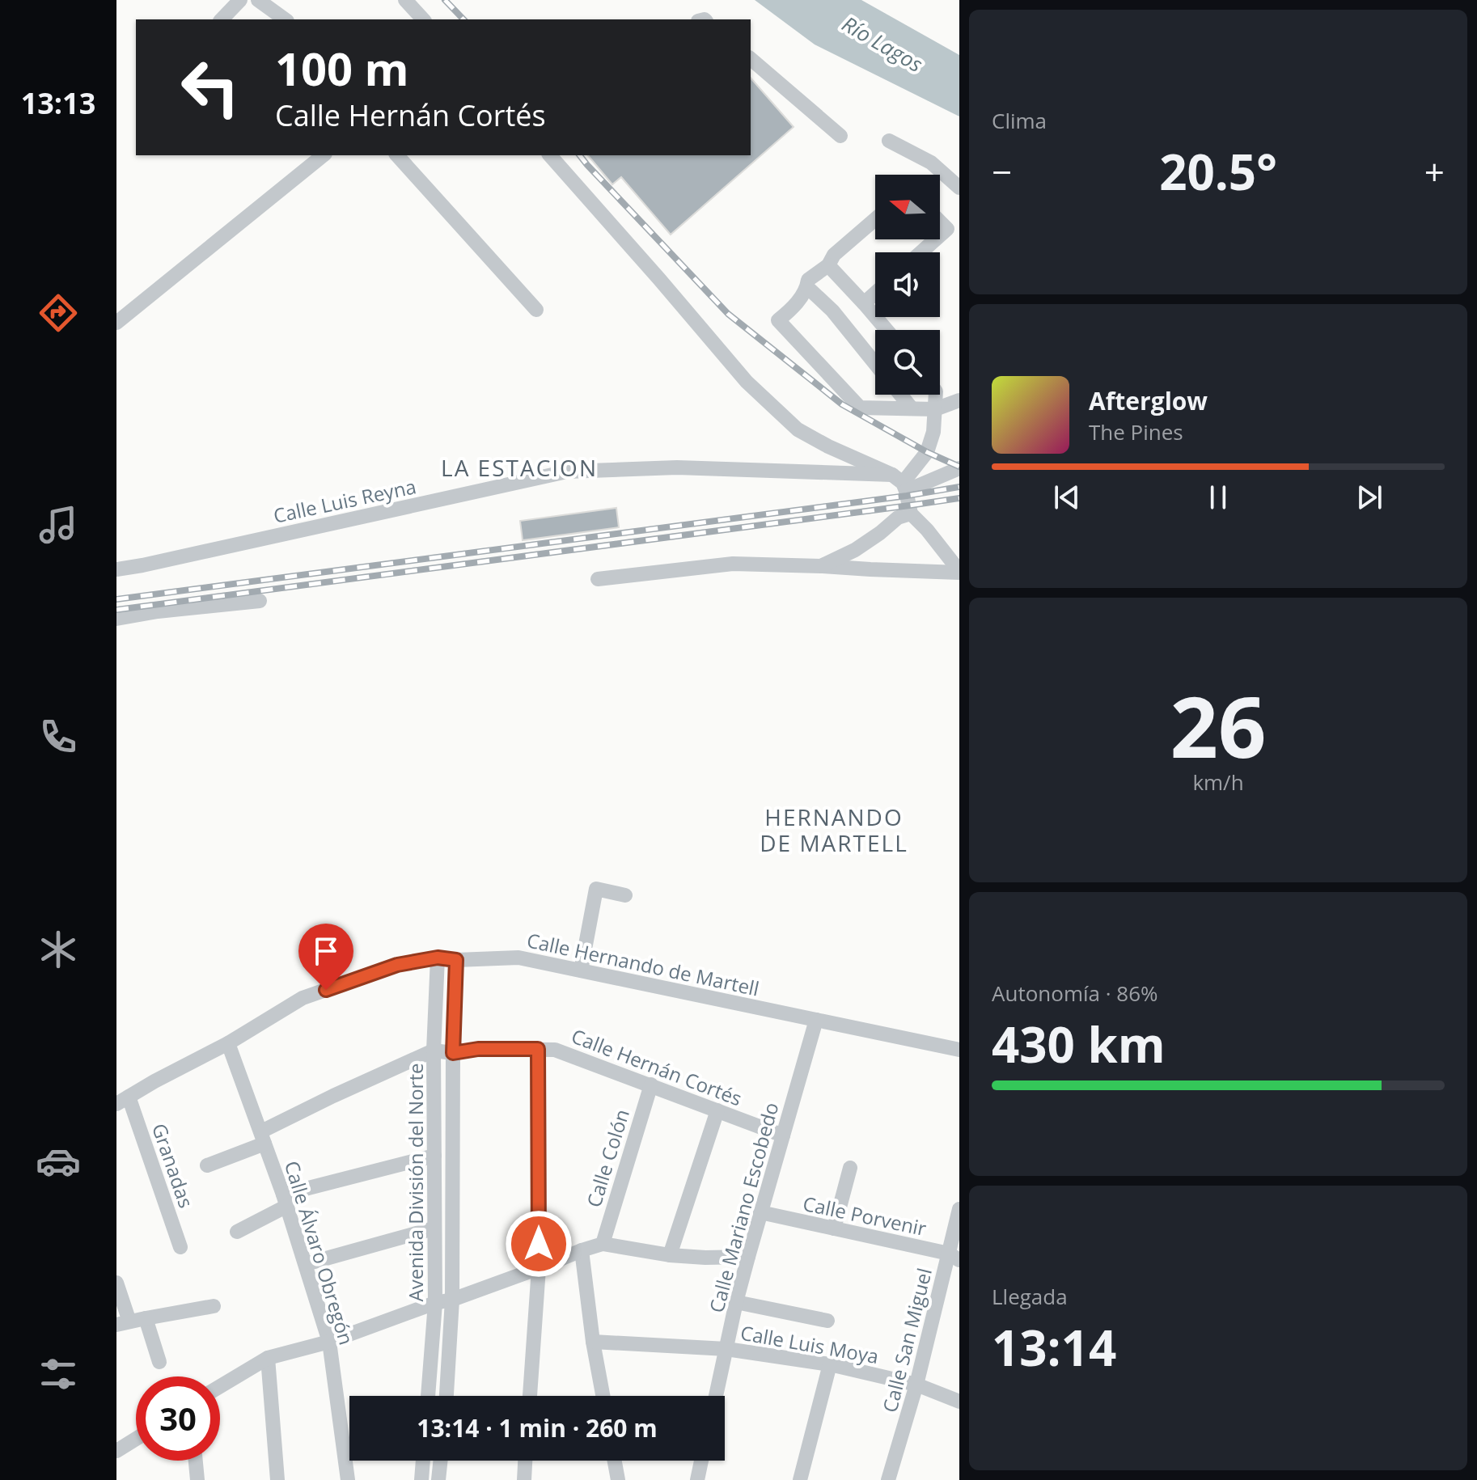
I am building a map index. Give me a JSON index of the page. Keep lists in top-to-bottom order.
{
  "streets": {
    "street": [
      "Calle Luis Reyna",
      "Calle Hernando de Martell",
      "Calle Hernán Cortés",
      "Calle Colón",
      "Granadas",
      "Avenida División del Norte",
      "Calle Mariano Escobedo",
      "Calle Porvenir",
      "Calle Álvaro Obregón",
      "Calle San Miguel",
      "Calle Luis Moya"
    ]
  },
  "crossings": [
    ["Calle Hernando de Martell", "Granadas"],
    ["Calle Hernando de Martell", "Avenida División del Norte"],
    ["Calle Hernando de Martell", "Calle Mariano Escobedo"],
    ["Calle Hernando de Martell", "Calle Álvaro Obregón"],
    ["Calle Hernán Cortés", "Calle Colón"],
    ["Calle Hernán Cortés", "Avenida División del Norte"],
    ["Calle Hernán Cortés", "Calle Mariano Escobedo"],
    ["Calle Mariano Escobedo", "Calle Porvenir"],
    ["Calle Mariano Escobedo", "Calle Luis Moya"],
    ["Calle Porvenir", "Calle San Miguel"],
    ["Calle San Miguel", "Calle Luis Moya"]
  ],
  "districts": ["LA ESTACION", "HERNANDO DE MARTELL"],
  "water": ["Río Lagos"],
  "north": "left",
  "page": {
    "tabs": "13:13",
    "tile": [
      "Clima",
      ["26", "km/h"],
      ["Autonomía · 86%", "430 km"],
      ["Llegada", "13:14"]
    ],
    "turn": ["100 m", "Calle Hernán Cortés"],
    "heat": ["−", "20.5°", "+"],
    "song": ["Afterglow", "The Pines"],
    "limit": "30",
    "trip": "13:14 · 1 min · 260 m"
  }
}
